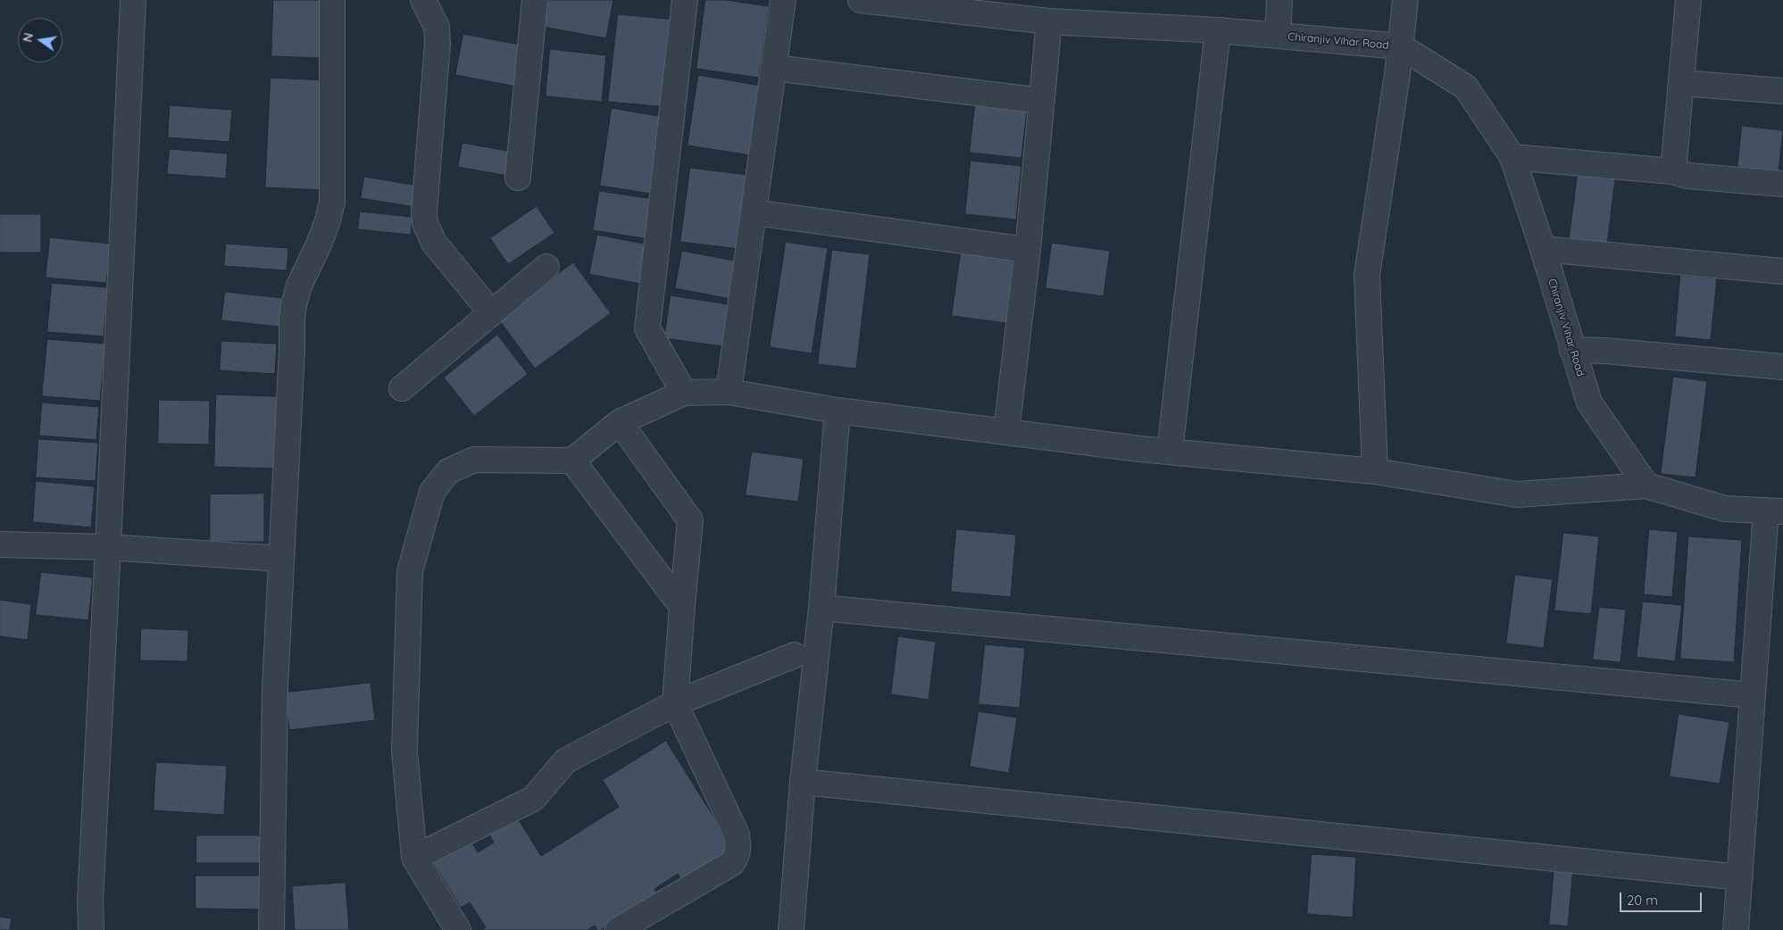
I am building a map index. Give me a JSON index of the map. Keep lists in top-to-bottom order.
{
  "streets": {
    "street": ["Chiranjiv Vihar Road"]
  },
  "scale_bar": "20 m",
  "north": "left"
}
